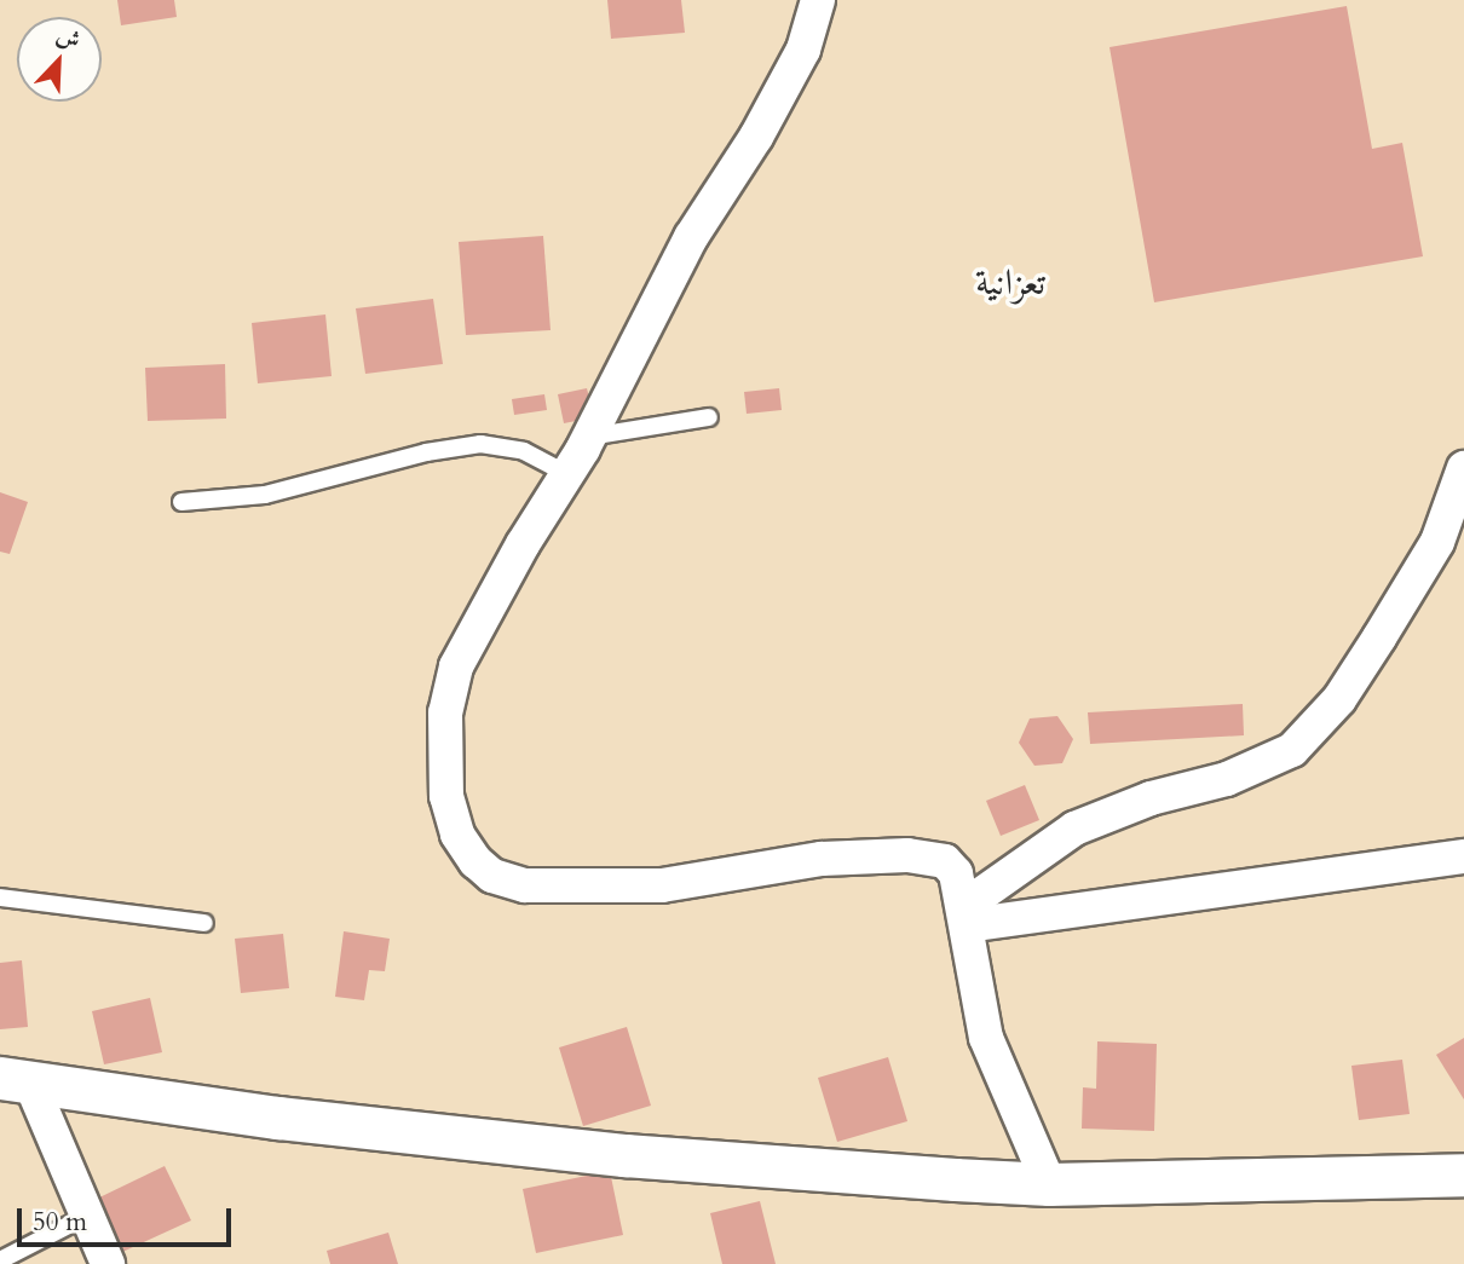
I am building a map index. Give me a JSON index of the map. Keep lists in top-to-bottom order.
{
  "districts": ["تعزانية"],
  "scale_bar": "50 m",
  "north": "top right"
}
